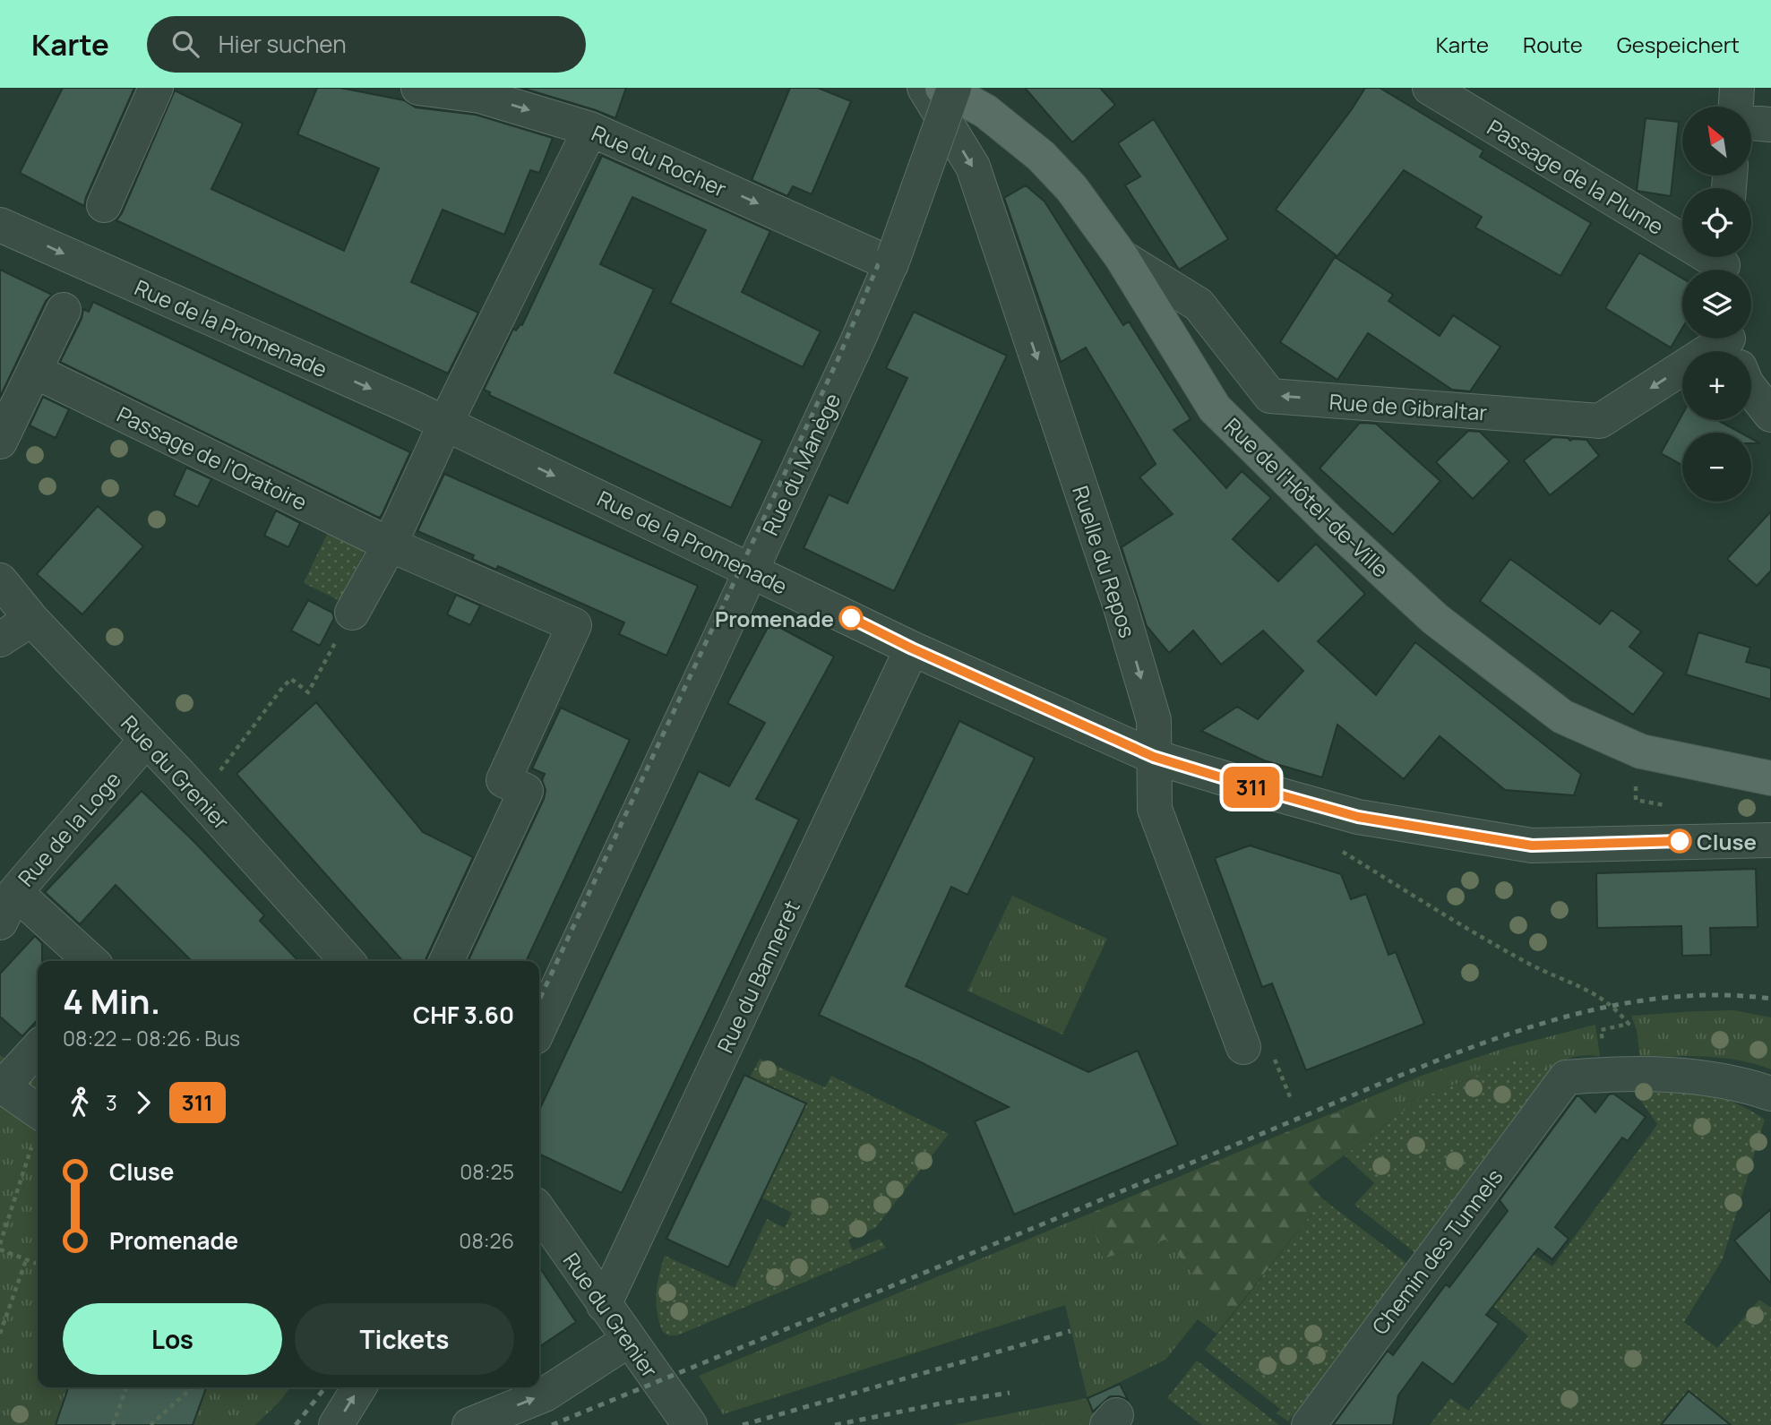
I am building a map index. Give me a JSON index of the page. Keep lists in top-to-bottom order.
{
  "streets": {
    "main road": ["Rue de l'Hôtel-de-Ville"],
    "street": [
      "Rue du Rocher",
      "Passage de la Plume",
      "Rue de la Promenade",
      "Rue de Gibraltar",
      "Passage de l'Oratoire",
      "Rue du Manège",
      "Ruelle du Repos",
      "Rue du Grenier",
      "Rue de la Loge",
      "Rue du Banneret",
      "Chemin des Tunnels"
    ]
  },
  "crossings": [
    ["Rue du Rocher", "Rue du Manège"],
    ["Rue de la Promenade", "Rue du Manège"],
    ["Rue de la Promenade", "Ruelle du Repos"],
    ["Rue de la Promenade", "Rue du Banneret"],
    ["Rue de Gibraltar", "Rue de l'Hôtel-de-Ville"],
    ["Rue du Grenier", "Rue de la Loge"],
    ["Rue du Grenier", "Rue du Banneret"]
  ],
  "one_way": [
    "Rue du Rocher",
    "Rue de la Promenade",
    "Rue de Gibraltar",
    "Ruelle du Repos"
  ],
  "places": ["Promenade", "Cluse"],
  "lines": ["bus line 311"],
  "north": "top left",
  "page": {
    "header": "Karte",
    "search": "Hier suchen",
    "nav": ["Karte", "Route", "Gespeichert"],
    "on_map": "311",
    "map_buttons": ["+", "−"],
    "heading": ["4 Min.", "08:22 – 08:26 · Bus", "CHF 3.60"],
    "legs": ["3", "311"],
    "list": [
      {
        "name": "Cluse",
        "value": "08:25"
      },
      {
        "name": "Promenade",
        "value": "08:26"
      }
    ],
    "buttons": ["Los", "Tickets"]
  }
}
